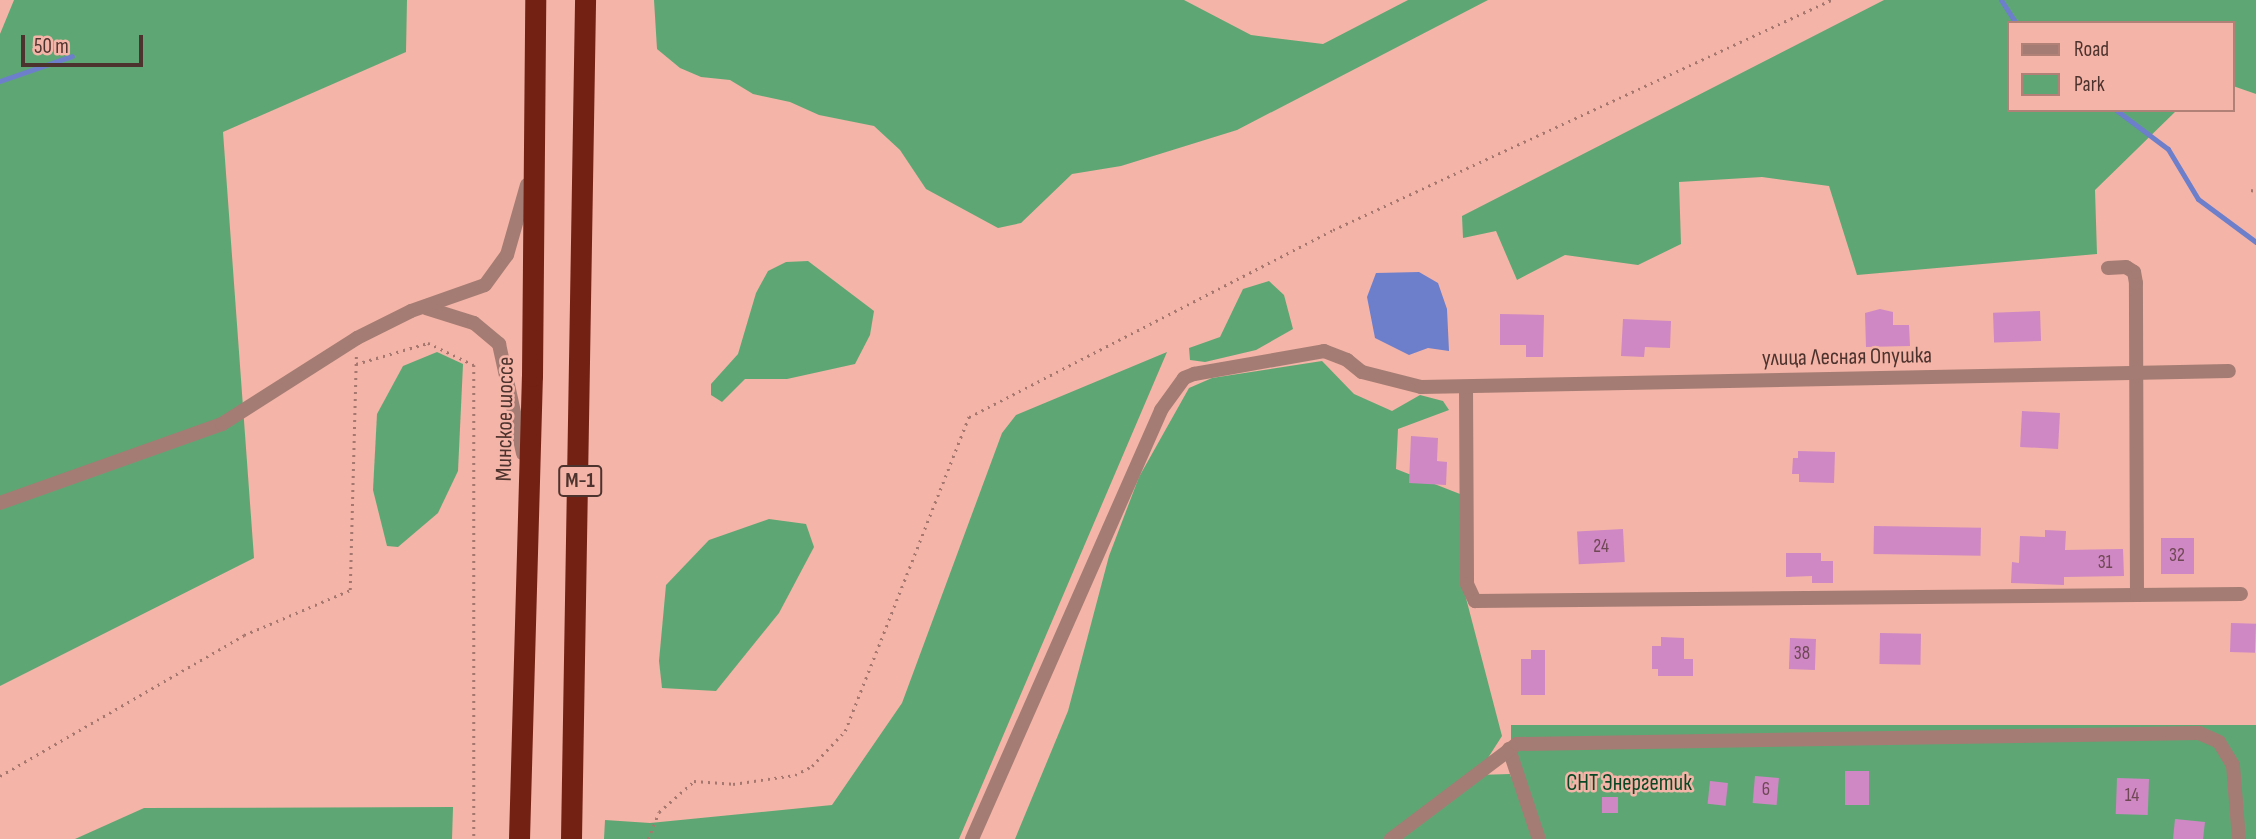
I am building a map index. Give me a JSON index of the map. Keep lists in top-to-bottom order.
{
  "streets": {
    "highway": ["Минское шоссе", "М-1"],
    "street": ["улица Лесная Опушка"]
  },
  "parks": ["СНТ Энергетик"],
  "house_numbers": [
    "24",
    "32",
    "31",
    "38",
    "6",
    "14"
  ],
  "legend": ["Road", "Park"],
  "scale_bar": "50 m"
}
